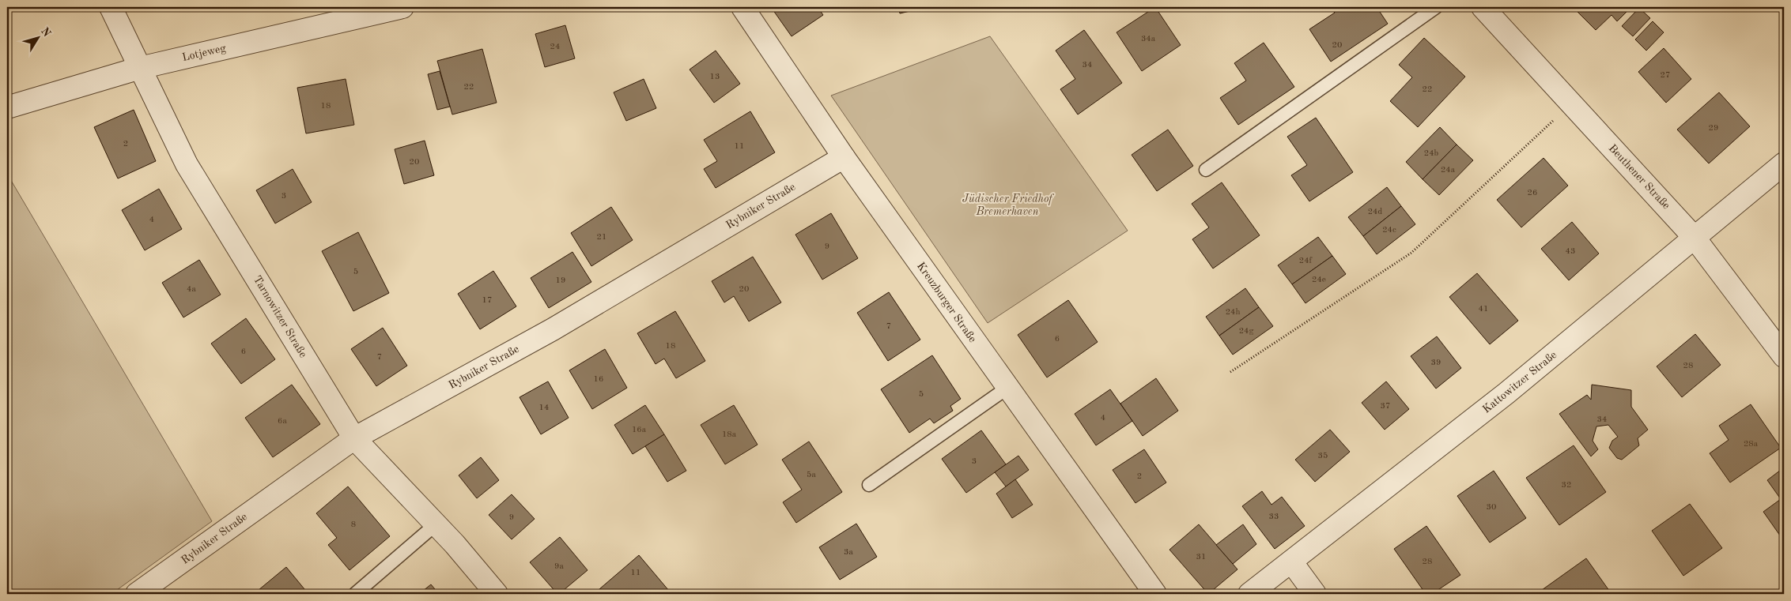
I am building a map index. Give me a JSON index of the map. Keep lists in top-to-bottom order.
{
  "streets": {
    "street": [
      "Lotjeweg",
      "Beuthener Straße",
      "Rybniker Straße",
      "Kreuzburger Straße",
      "Tarnowitzer Straße",
      "Kattowitzer Straße"
    ]
  },
  "crossings": [
    ["Lotjeweg", "Tarnowitzer Straße"],
    ["Beuthener Straße", "Kattowitzer Straße"],
    ["Rybniker Straße", "Kreuzburger Straße"],
    ["Rybniker Straße", "Tarnowitzer Straße"]
  ],
  "parks": ["Jüdischer Friedhof Bremerhaven"],
  "house_numbers": [
    "34a",
    "20",
    "24",
    "34",
    "27",
    "13",
    "22",
    "22",
    "18",
    "29",
    "2",
    "11",
    "24b",
    "20",
    "24a",
    "26",
    "3",
    "24d",
    "4",
    "24c",
    "21",
    "9",
    "43",
    "24f",
    "5",
    "24e",
    "19",
    "4a",
    "20",
    "17",
    "41",
    "24h",
    "7",
    "24g",
    "6",
    "18",
    "6",
    "7",
    "39",
    "28",
    "16",
    "5",
    "37",
    "14",
    "4",
    "34",
    "6a",
    "16a",
    "18a",
    "28a",
    "35",
    "3",
    "5a",
    "2",
    "32",
    "30",
    "33",
    "9",
    "8",
    "3a",
    "31",
    "28",
    "9a",
    "11"
  ],
  "north": "top right"
}
